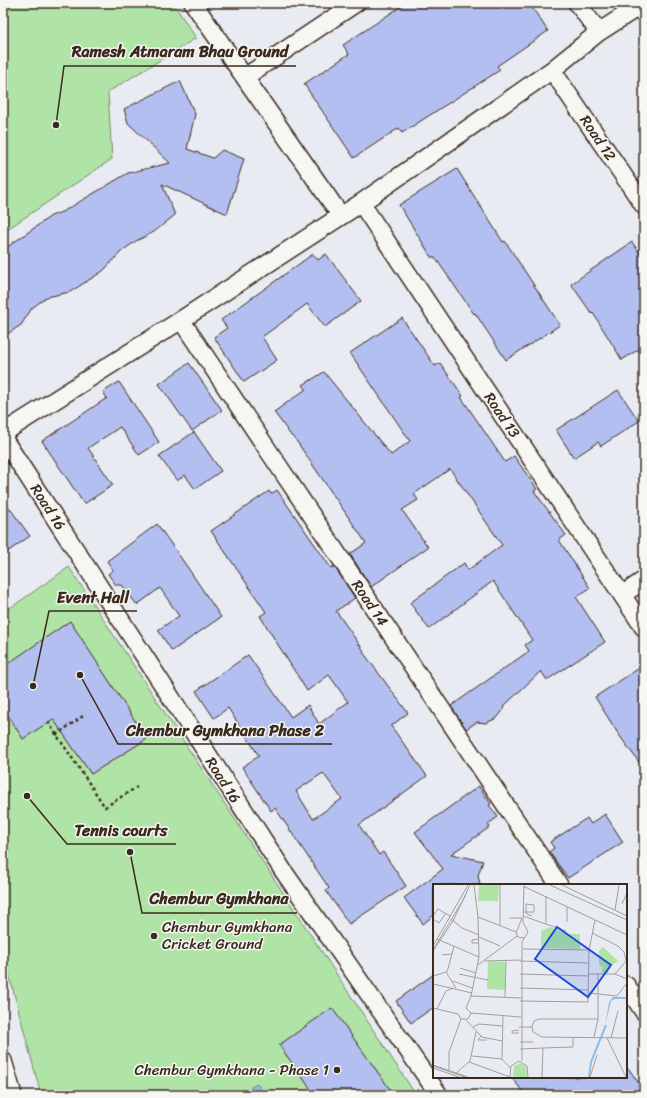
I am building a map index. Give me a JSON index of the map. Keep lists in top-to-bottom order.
{
  "streets": {
    "street": [
      "Road 12",
      "Road 13",
      "Road 16",
      "Road 14"
    ]
  },
  "places": [
    "Ramesh Atmaram Bhau Ground",
    "Chembur Gymkhana Phase 2",
    "Event Hall",
    "Tennis courts",
    "Chembur Gymkhana",
    "Chembur Gymkhana Cricket Ground",
    "Chembur Gymkhana - Phase 1"
  ]
}
